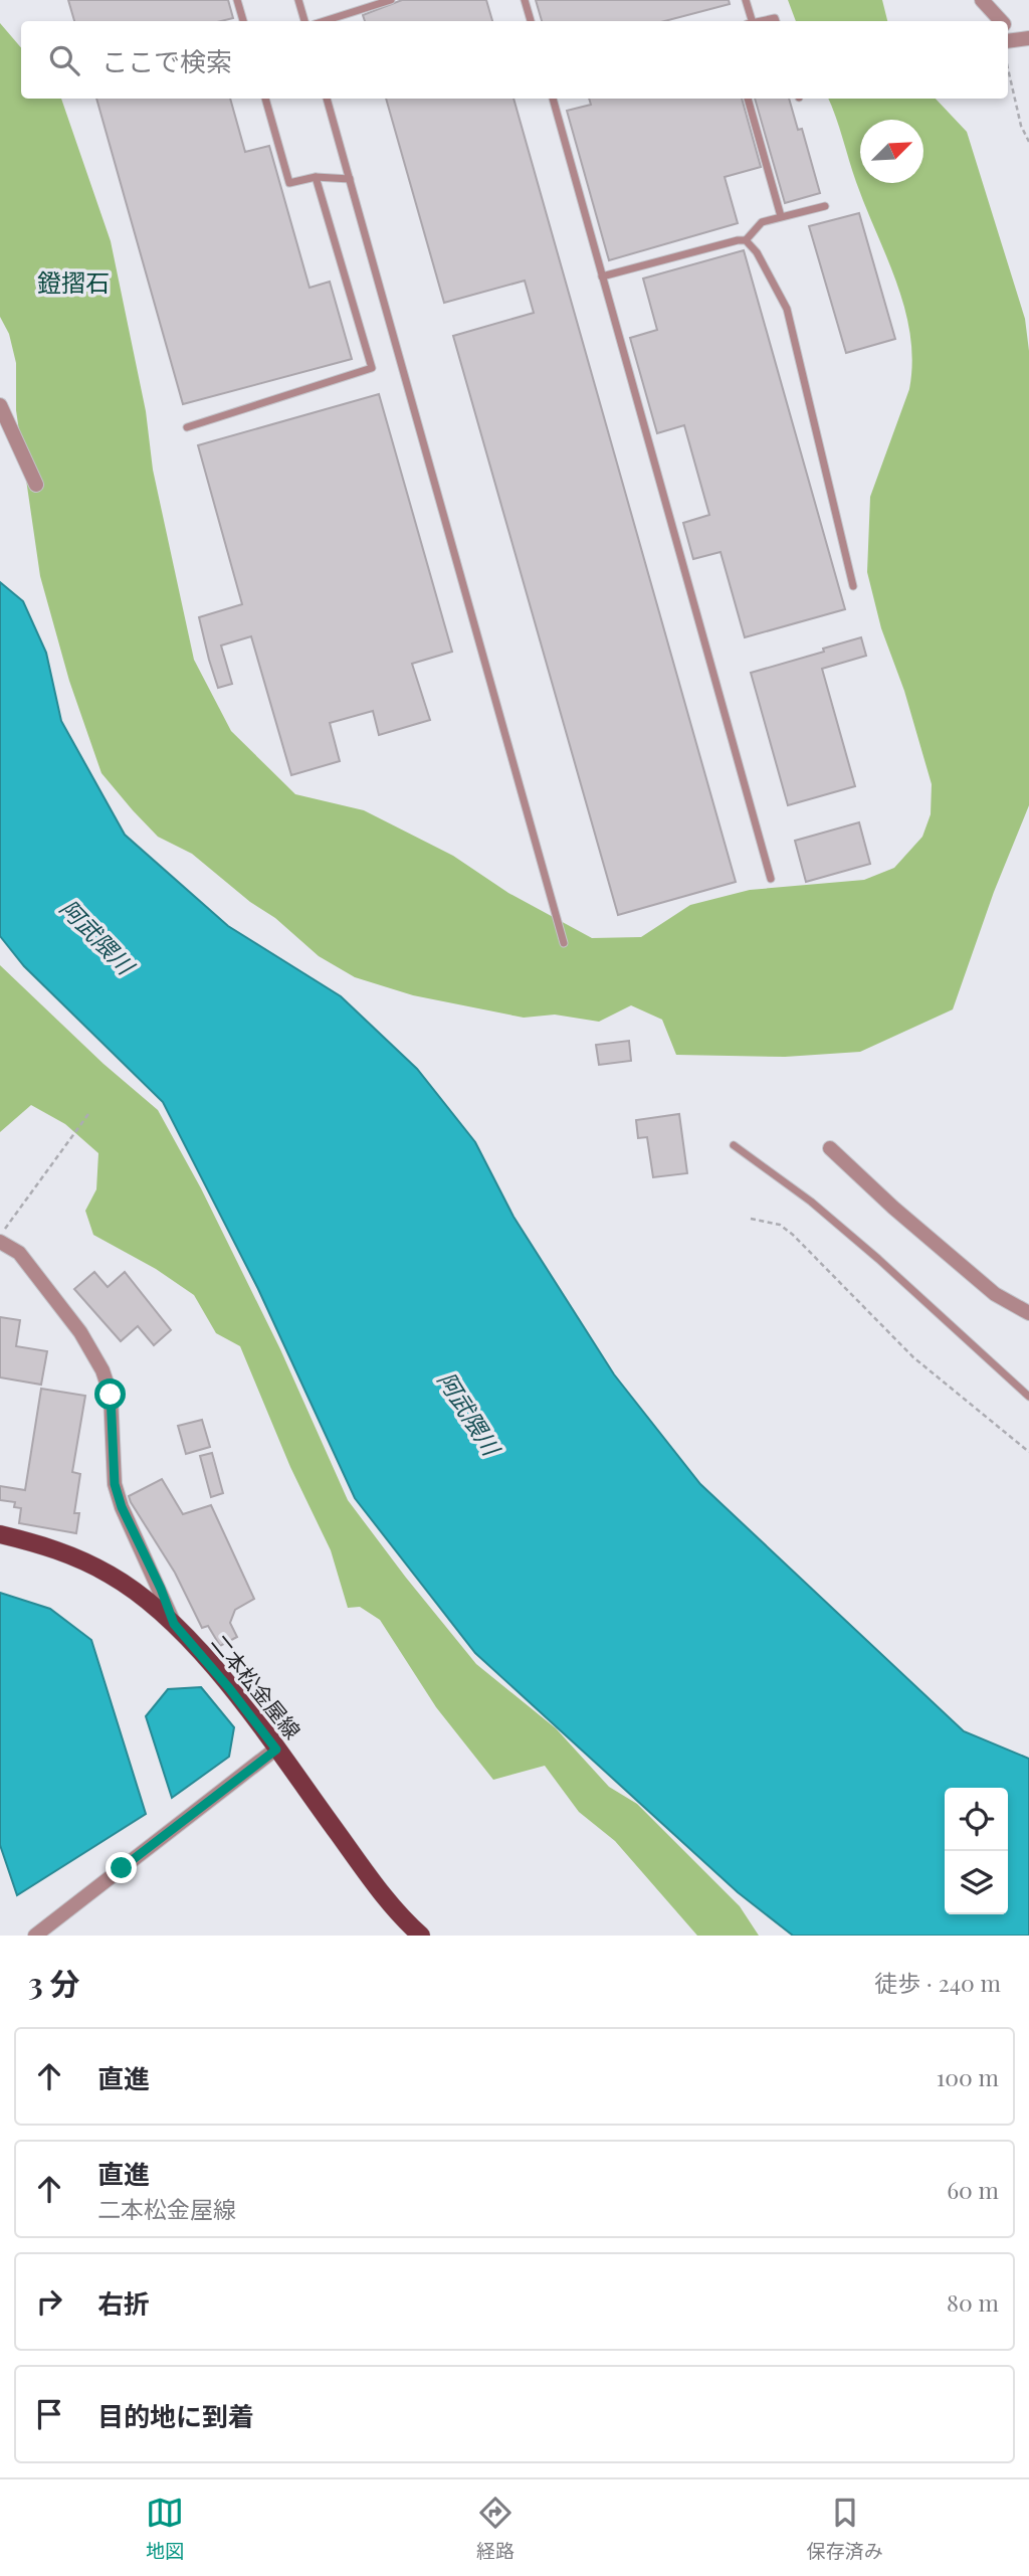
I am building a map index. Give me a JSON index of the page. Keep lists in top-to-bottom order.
{
  "streets": {
    "main road": ["二本松金屋線"]
  },
  "districts": ["鐙摺石"],
  "water": ["阿武隈川"],
  "north": "top right",
  "page": {
    "search": "ここで検索",
    "heading": ["3 分", "徒歩 · 240 m"],
    "list": [
      ["直進", "100 m"],
      ["直進", "二本松金屋線", "60 m"],
      ["右折", "80 m"],
      "目的地に到着"
    ],
    "nav": ["地図", "経路", "保存済み"]
  }
}
